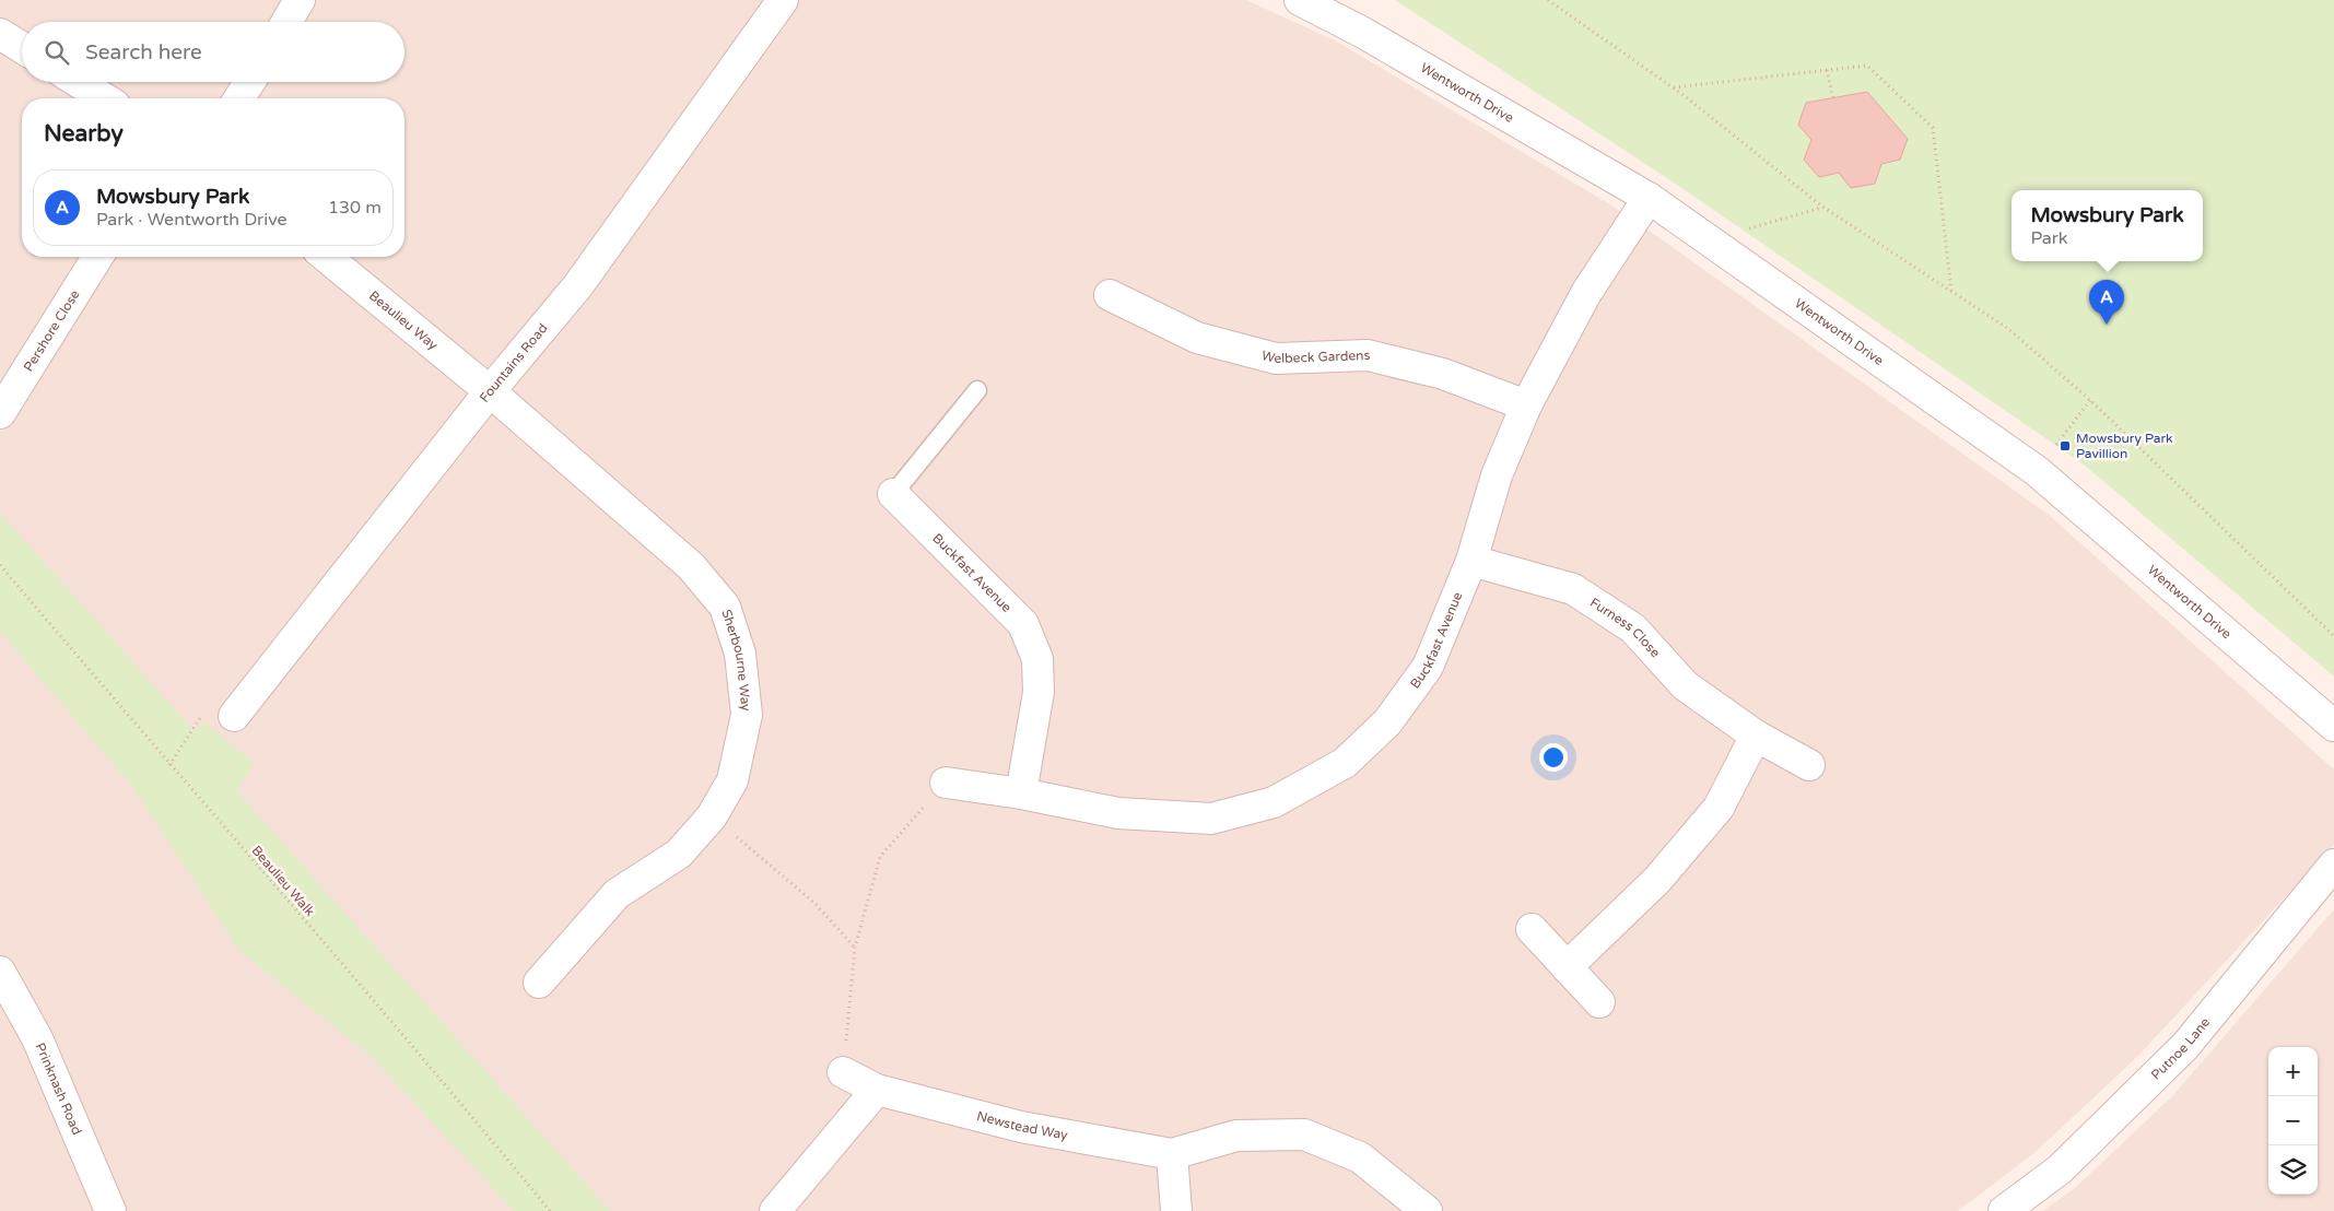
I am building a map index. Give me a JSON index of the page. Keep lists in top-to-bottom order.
{
  "streets": {
    "street": [
      "Wentworth Drive",
      "Beaulieu Way",
      "Pershore Close",
      "Welbeck Gardens",
      "Fountains Road",
      "Buckfast Avenue",
      "Furness Close",
      "Sherbourne Way",
      "Putnoe Lane",
      "Prinknash Road",
      "Newstead Way"
    ],
    "path": ["Beaulieu Walk"]
  },
  "crossings": [
    ["Wentworth Drive", "Buckfast Avenue"],
    ["Beaulieu Way", "Fountains Road"],
    ["Beaulieu Way", "Sherbourne Way"],
    ["Welbeck Gardens", "Buckfast Avenue"],
    ["Fountains Road", "Sherbourne Way"],
    ["Buckfast Avenue", "Furness Close"]
  ],
  "places": {
    "transit": ["Mowsbury Park Pavillion"]
  },
  "page": {
    "search": "Search here",
    "heading": "Nearby",
    "list": [
      {
        "mark": "A",
        "name": "Mowsbury Park",
        "note": "Park · Wentworth Drive",
        "value": "130 m"
      }
    ],
    "popup": ["Mowsbury Park", "Park"],
    "pins": "A",
    "map_buttons": ["+", "−"]
  }
}
